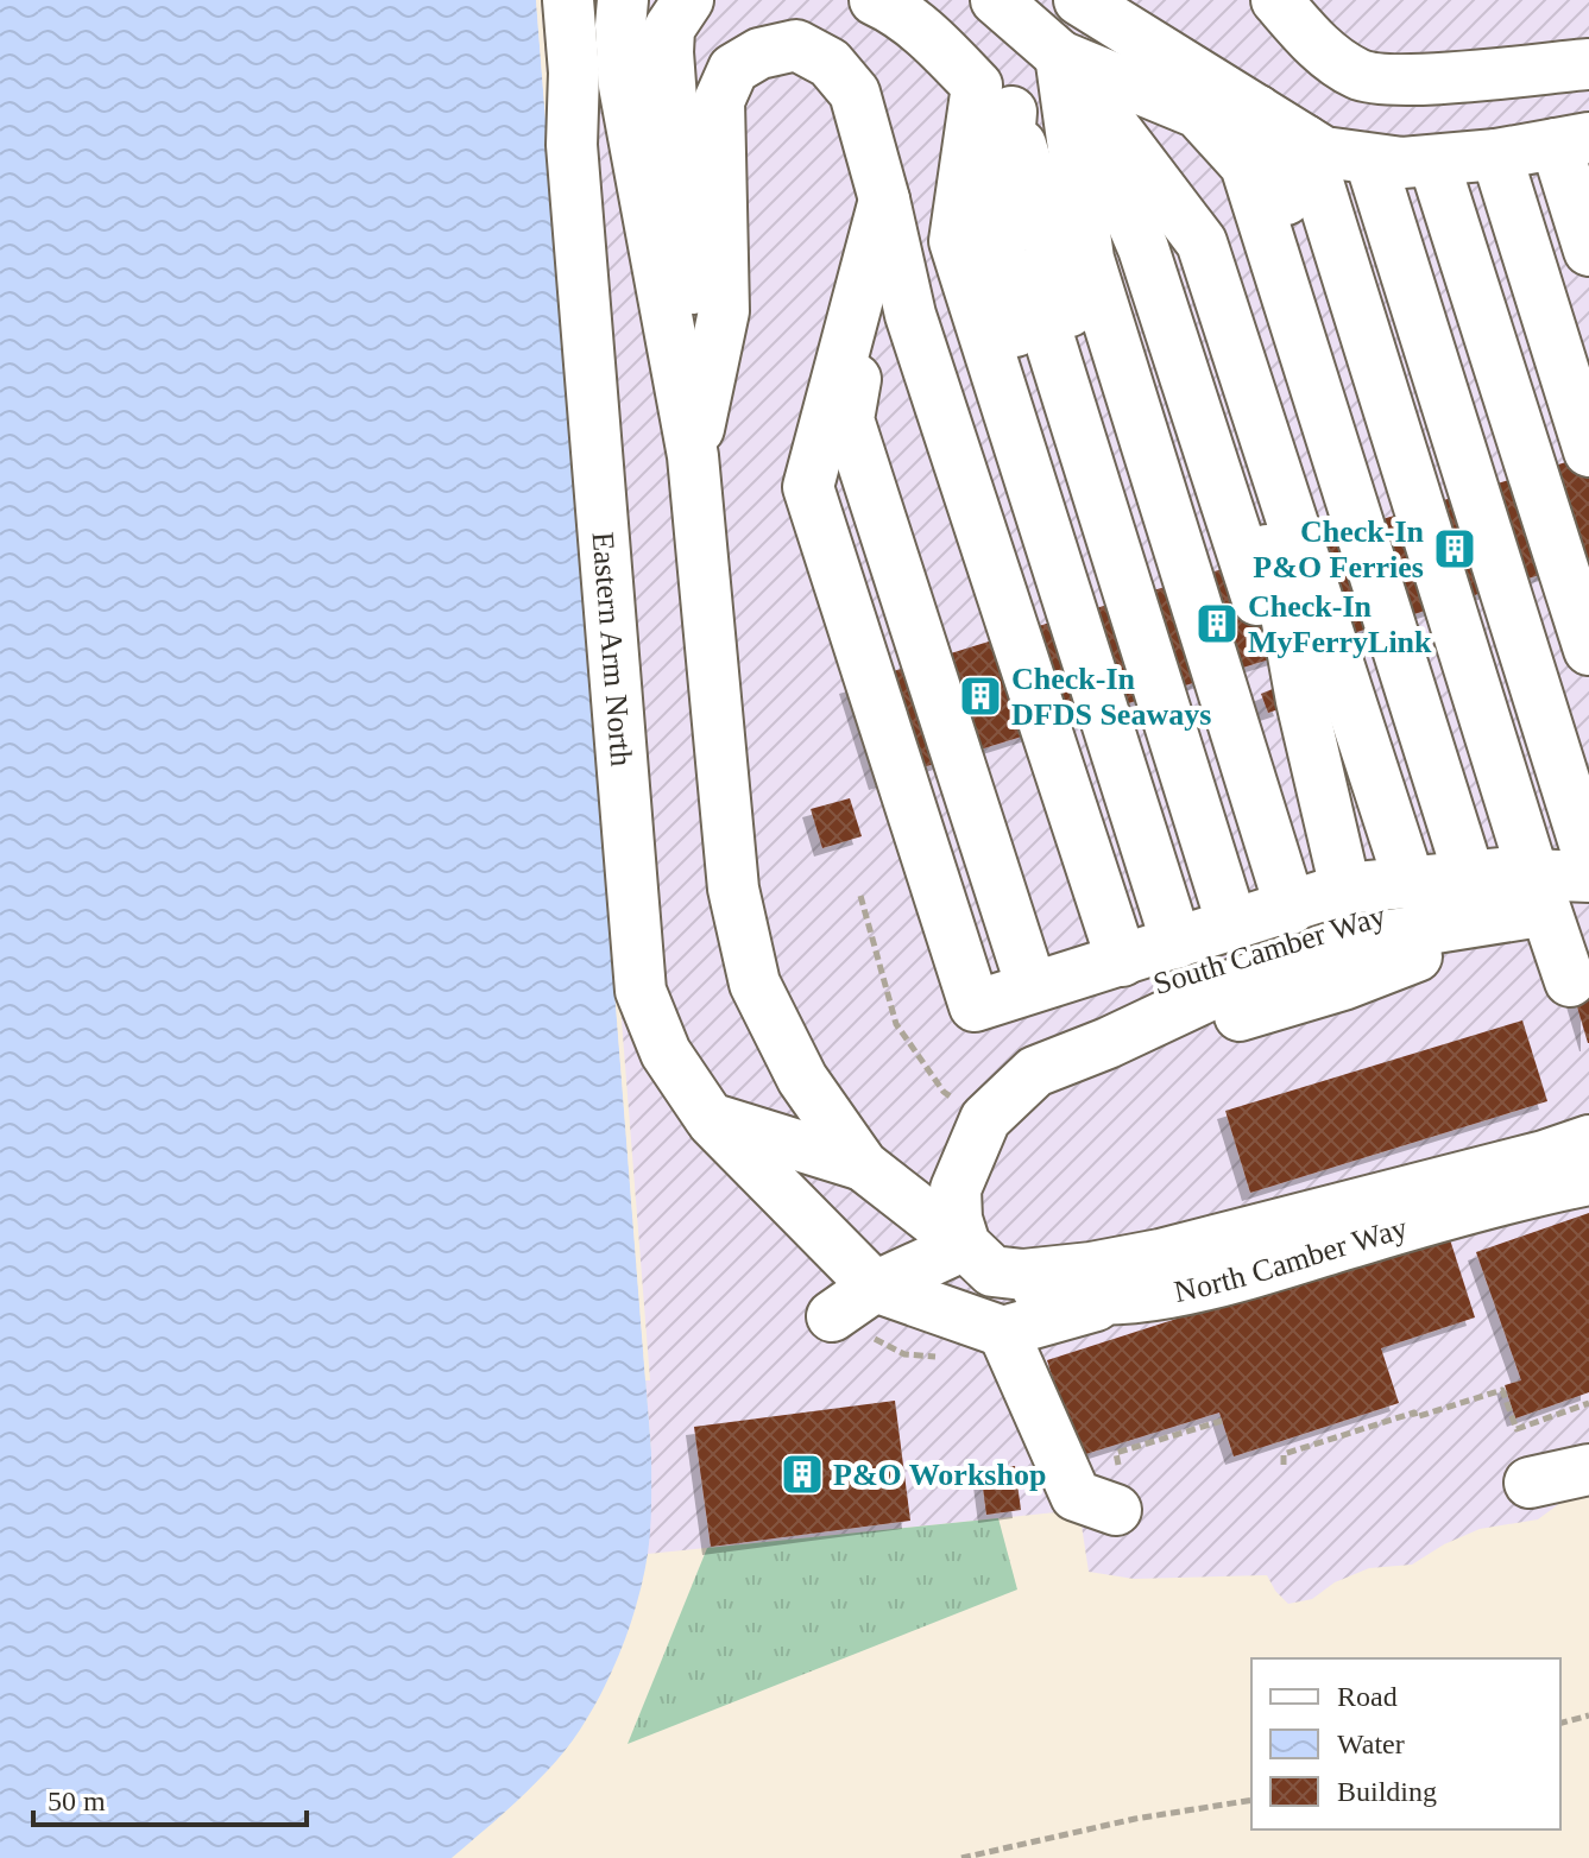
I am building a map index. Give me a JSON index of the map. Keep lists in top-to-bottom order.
{
  "streets": {
    "lane": ["Eastern Arm North", "South Camber Way", "North Camber Way"]
  },
  "crossings": [
    ["South Camber Way", "North Camber Way"]
  ],
  "places": {
    "building": [
      "Check-In P&O Ferries",
      "Check-In MyFerryLink",
      "Check-In DFDS Seaways",
      "P&O Workshop"
    ]
  },
  "legend": ["Road", "Water", "Building"],
  "scale_bar": "50 m"
}
